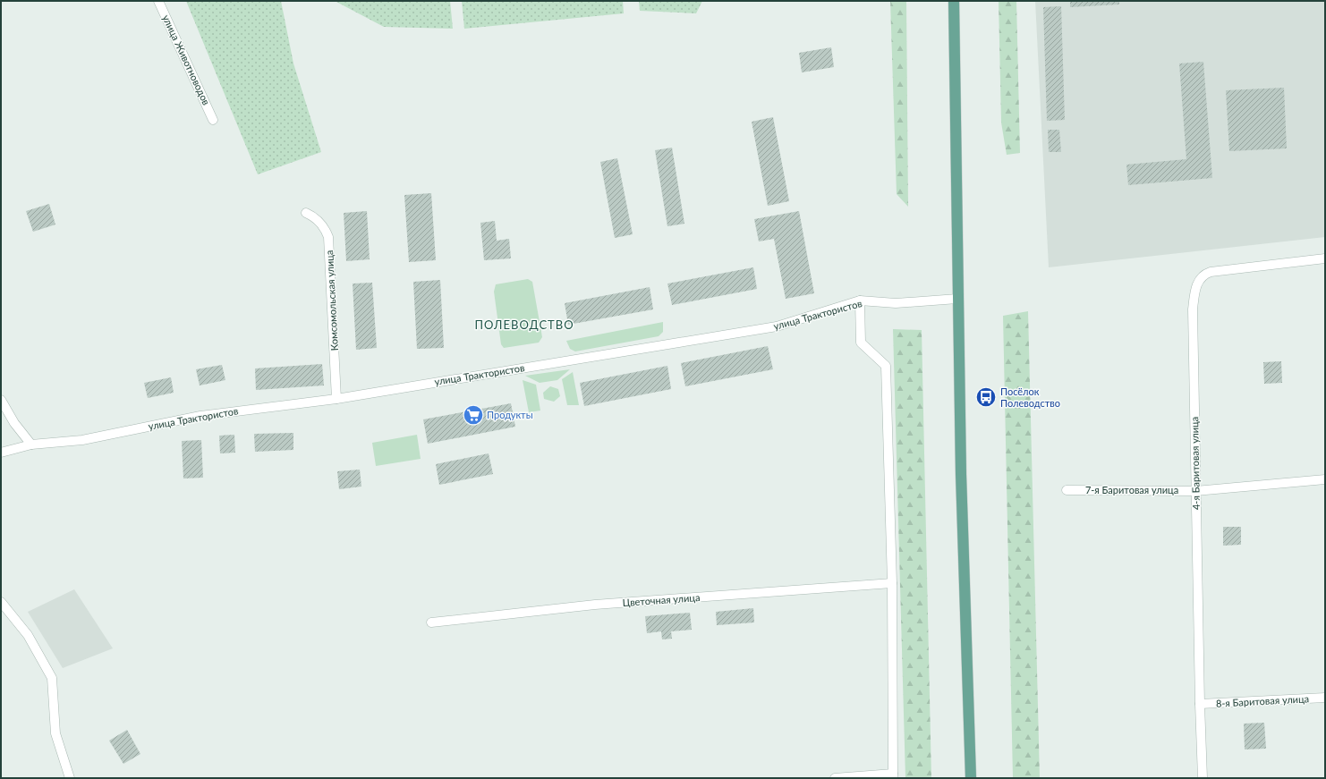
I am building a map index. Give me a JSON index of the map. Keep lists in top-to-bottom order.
{
  "streets": {
    "street": [
      "улица Животноводов",
      "Комсомольская улица",
      "улица Трактористов",
      "4-я Баритовая улица",
      "7-я Баритовая улица",
      "Цветочная улица",
      "8-я Баритовая улица"
    ]
  },
  "crossings": [
    ["Комсомольская улица", "улица Трактористов"],
    ["4-я Баритовая улица", "7-я Баритовая улица"],
    ["4-я Баритовая улица", "8-я Баритовая улица"]
  ],
  "districts": ["ПОЛЕВОДСТВО"],
  "places": {
    "bus stop": ["Посёлок Полеводство"],
    "supermarket": ["Продукты"]
  }
}
